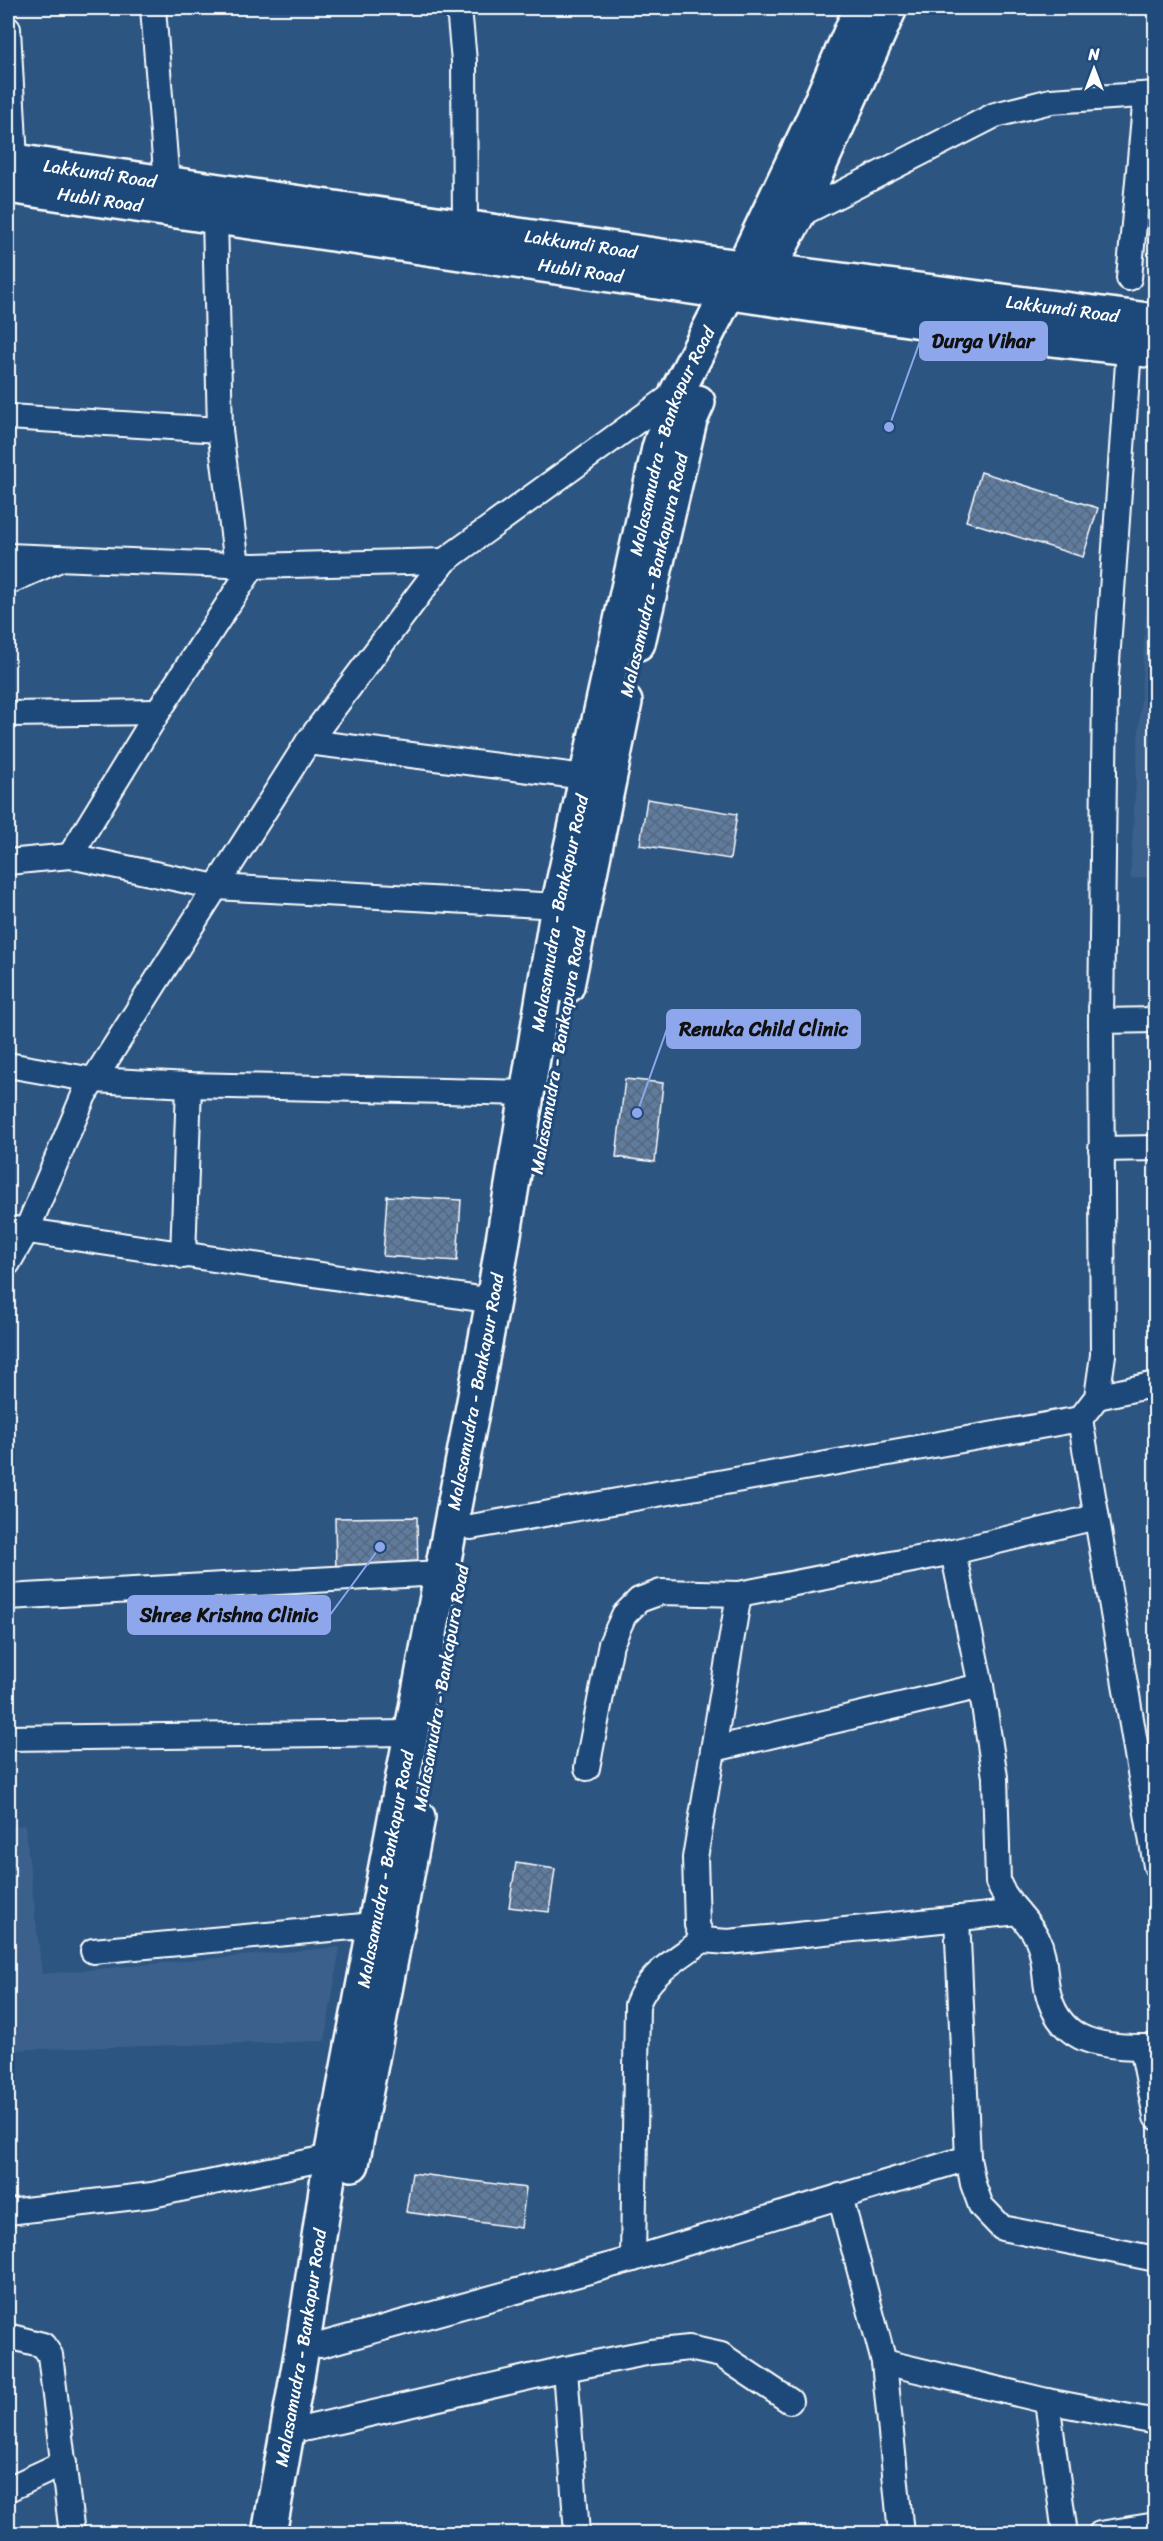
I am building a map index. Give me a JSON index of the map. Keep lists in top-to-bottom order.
{
  "streets": {
    "main road": [
      "Lakkundi Road",
      "Hubli Road",
      "Malasamudra - Bankapur Road",
      "Malasamudra - Bankapura Road"
    ]
  },
  "crossings": [
    ["Lakkundi Road", "Hubli Road"],
    ["Lakkundi Road", "Malasamudra - Bankapur Road"],
    ["Lakkundi Road", "Malasamudra - Bankapura Road"],
    ["Hubli Road", "Malasamudra - Bankapur Road"],
    ["Hubli Road", "Malasamudra - Bankapura Road"],
    ["Malasamudra - Bankapur Road", "Malasamudra - Bankapura Road"]
  ],
  "places": ["Durga Vihar", "Renuka Child Clinic", "Shree Krishna Clinic"],
  "north": "top"
}
